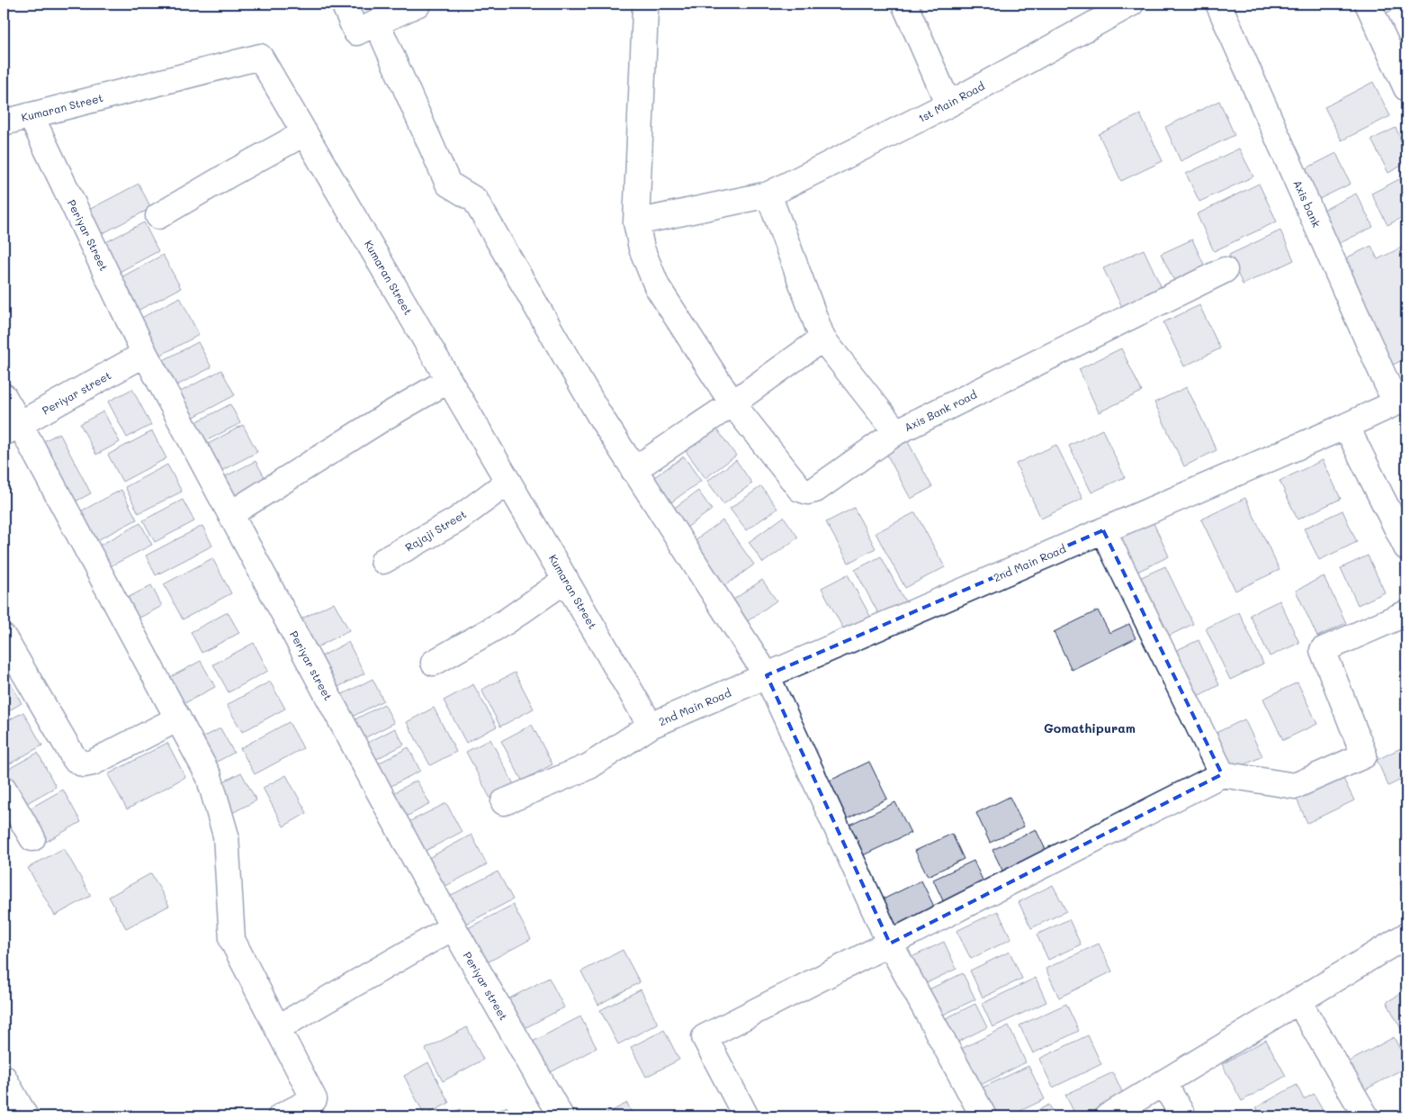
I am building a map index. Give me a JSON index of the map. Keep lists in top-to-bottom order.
{
  "streets": {
    "street": [
      "1st Main Road",
      "Kumaran Street",
      "Axis bank",
      "Periyar Street",
      "Periyar street",
      "Axis Bank road",
      "Rajaji Street",
      "2nd Main Road"
    ]
  },
  "crossings": [
    ["1st Main Road", "Axis Bank road"],
    ["Kumaran Street", "Periyar Street"],
    ["Kumaran Street", "Rajaji Street"],
    ["Kumaran Street", "2nd Main Road"],
    ["Axis bank", "2nd Main Road"],
    ["Periyar Street", "Periyar street"]
  ],
  "districts": ["Gomathipuram"]
}
